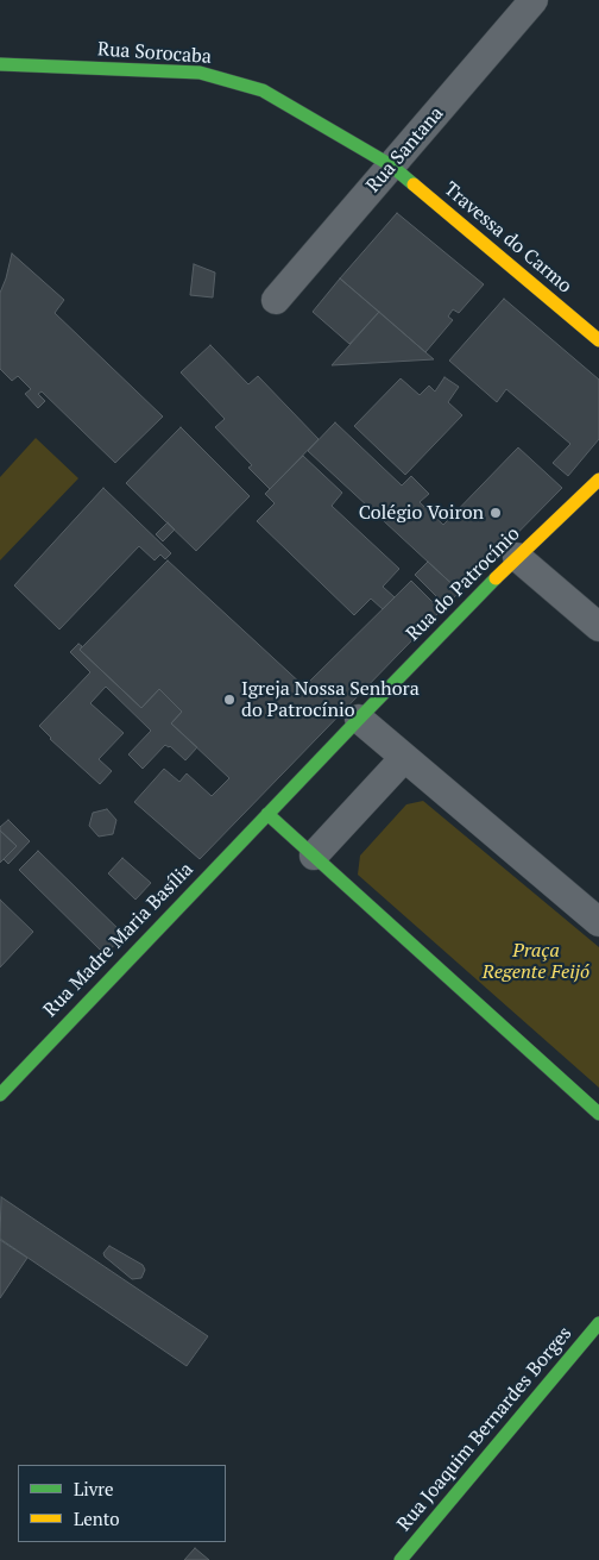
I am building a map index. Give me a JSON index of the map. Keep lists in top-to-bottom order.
{
  "streets": {
    "street": [
      "Rua Sorocaba",
      "Rua Santana",
      "Travessa do Carmo",
      "Rua do Patrocínio",
      "Rua Madre Maria Basília",
      "Rua Joaquim Bernardes Borges"
    ]
  },
  "crossings": [
    ["Rua Sorocaba", "Rua Santana"],
    ["Rua Sorocaba", "Travessa do Carmo"],
    ["Rua Santana", "Travessa do Carmo"]
  ],
  "parks": ["Praça Regente Feijó"],
  "places": ["Colégio Voiron", "Igreja Nossa Senhora do Patrocínio"],
  "legend": ["Livre", "Lento"]
}
